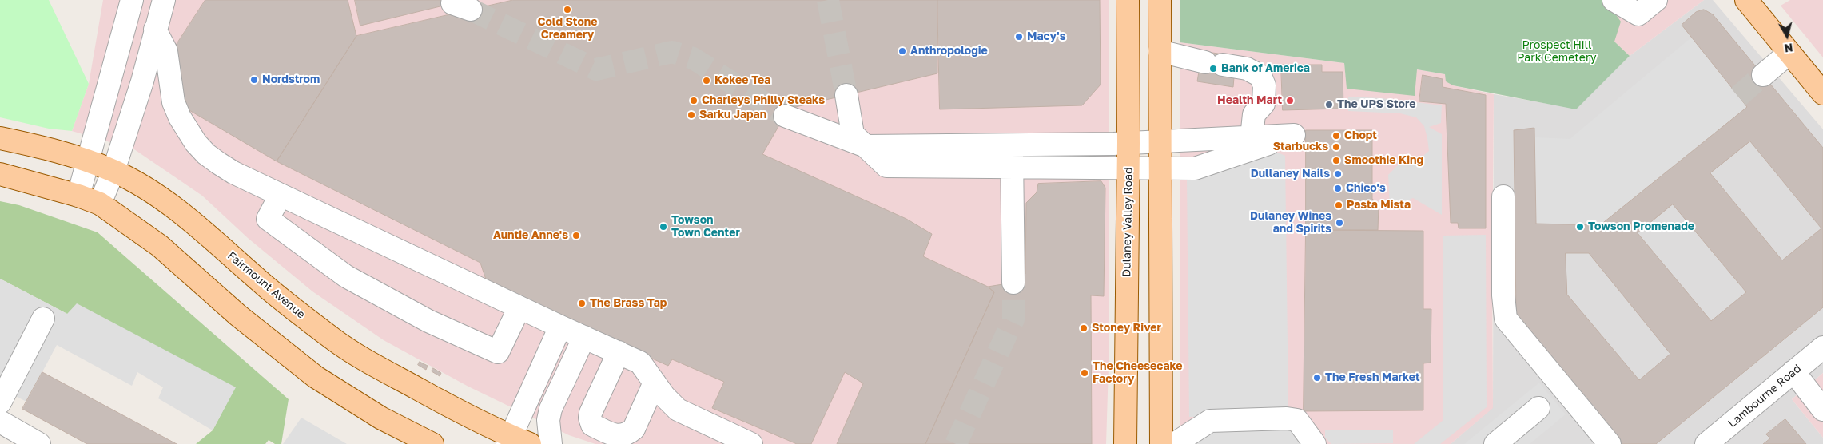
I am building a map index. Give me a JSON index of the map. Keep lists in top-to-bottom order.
{
  "streets": {
    "main road": ["Dulaney Valley Road", "Fairmount Avenue"],
    "street": ["Lambourne Road"]
  },
  "parks": ["Prospect Hill Park Cemetery"],
  "places": [
    "Cold Stone Creamery",
    "Macy's",
    "Anthropologie",
    "Bank of America",
    "Nordstrom",
    "Kokee Tea",
    "Charleys Philly Steaks",
    "Health Mart",
    "The UPS Store",
    "Sarku Japan",
    "Chopt",
    "Starbucks",
    "Smoothie King",
    "Dullaney Nails",
    "Chico's",
    "Pasta Mista",
    "Dulaney Wines and Spirits",
    "Towson Town Center",
    "Towson Promenade",
    "Auntie Anne's",
    "The Brass Tap",
    "Stoney River",
    "The Cheesecake Factory",
    "The Fresh Market"
  ],
  "north": "bottom"
}
